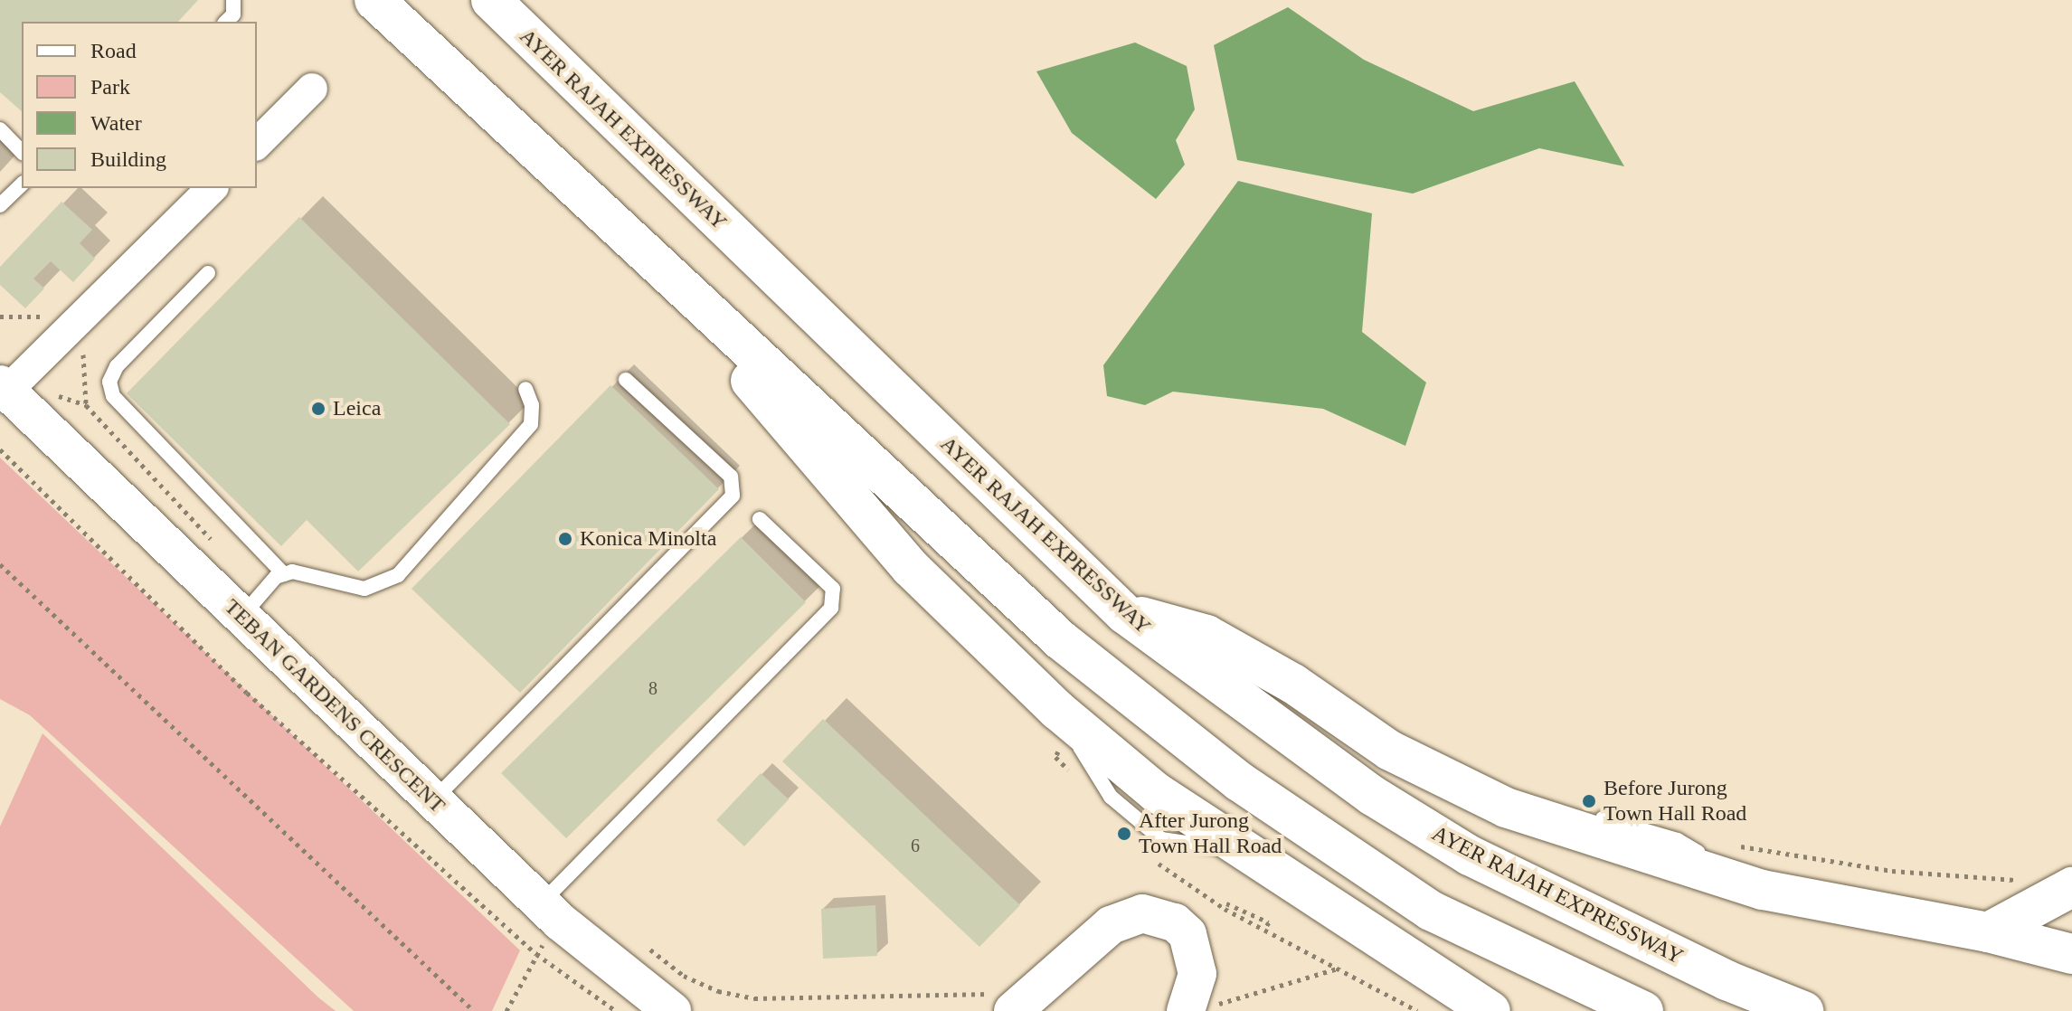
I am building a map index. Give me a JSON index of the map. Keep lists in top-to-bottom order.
{
  "streets": {
    "highway": ["AYER RAJAH EXPRESSWAY"],
    "street": ["TEBAN GARDENS CRESCENT"]
  },
  "places": [
    "Leica",
    "Konica Minolta",
    "Before Jurong Town Hall Road",
    "After Jurong Town Hall Road"
  ],
  "house_numbers": ["8", "6"],
  "legend": [
    "Road",
    "Park",
    "Water",
    "Building"
  ]
}
